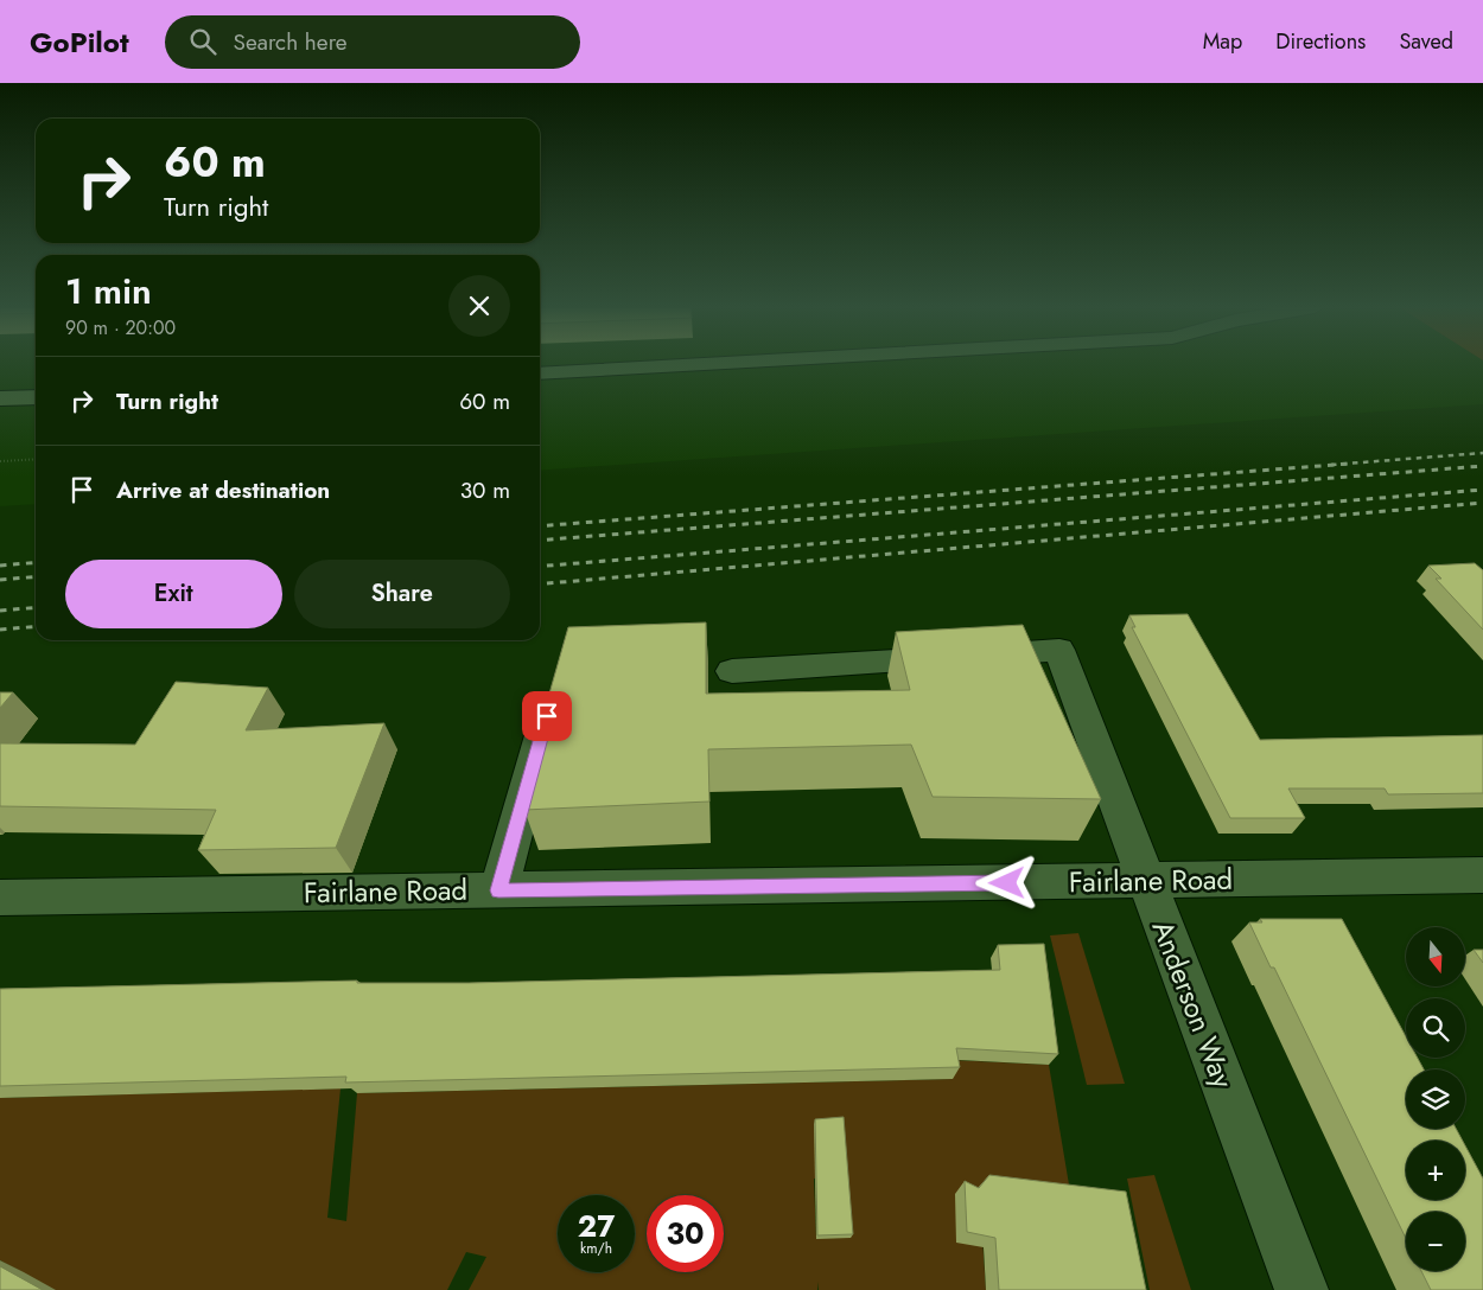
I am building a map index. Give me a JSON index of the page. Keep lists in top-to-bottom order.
{
  "streets": {
    "street": ["Fairlane Road", "Anderson Way"]
  },
  "crossings": [
    ["Fairlane Road", "Anderson Way"]
  ],
  "north": "bottom",
  "page": {
    "header": "GoPilot",
    "search": "Search here",
    "nav": ["Map", "Directions", "Saved"],
    "turn": ["60 m", "Turn right"],
    "heading": ["1 min", "90 m · 20:00"],
    "list": [
      {
        "name": "Turn right",
        "value": "60 m"
      },
      {
        "name": "Arrive at destination",
        "value": "30 m"
      }
    ],
    "buttons": ["Exit", "Share"],
    "map_buttons": ["+", "−"],
    "speed": "27 km/h",
    "limit": "30"
  }
}
